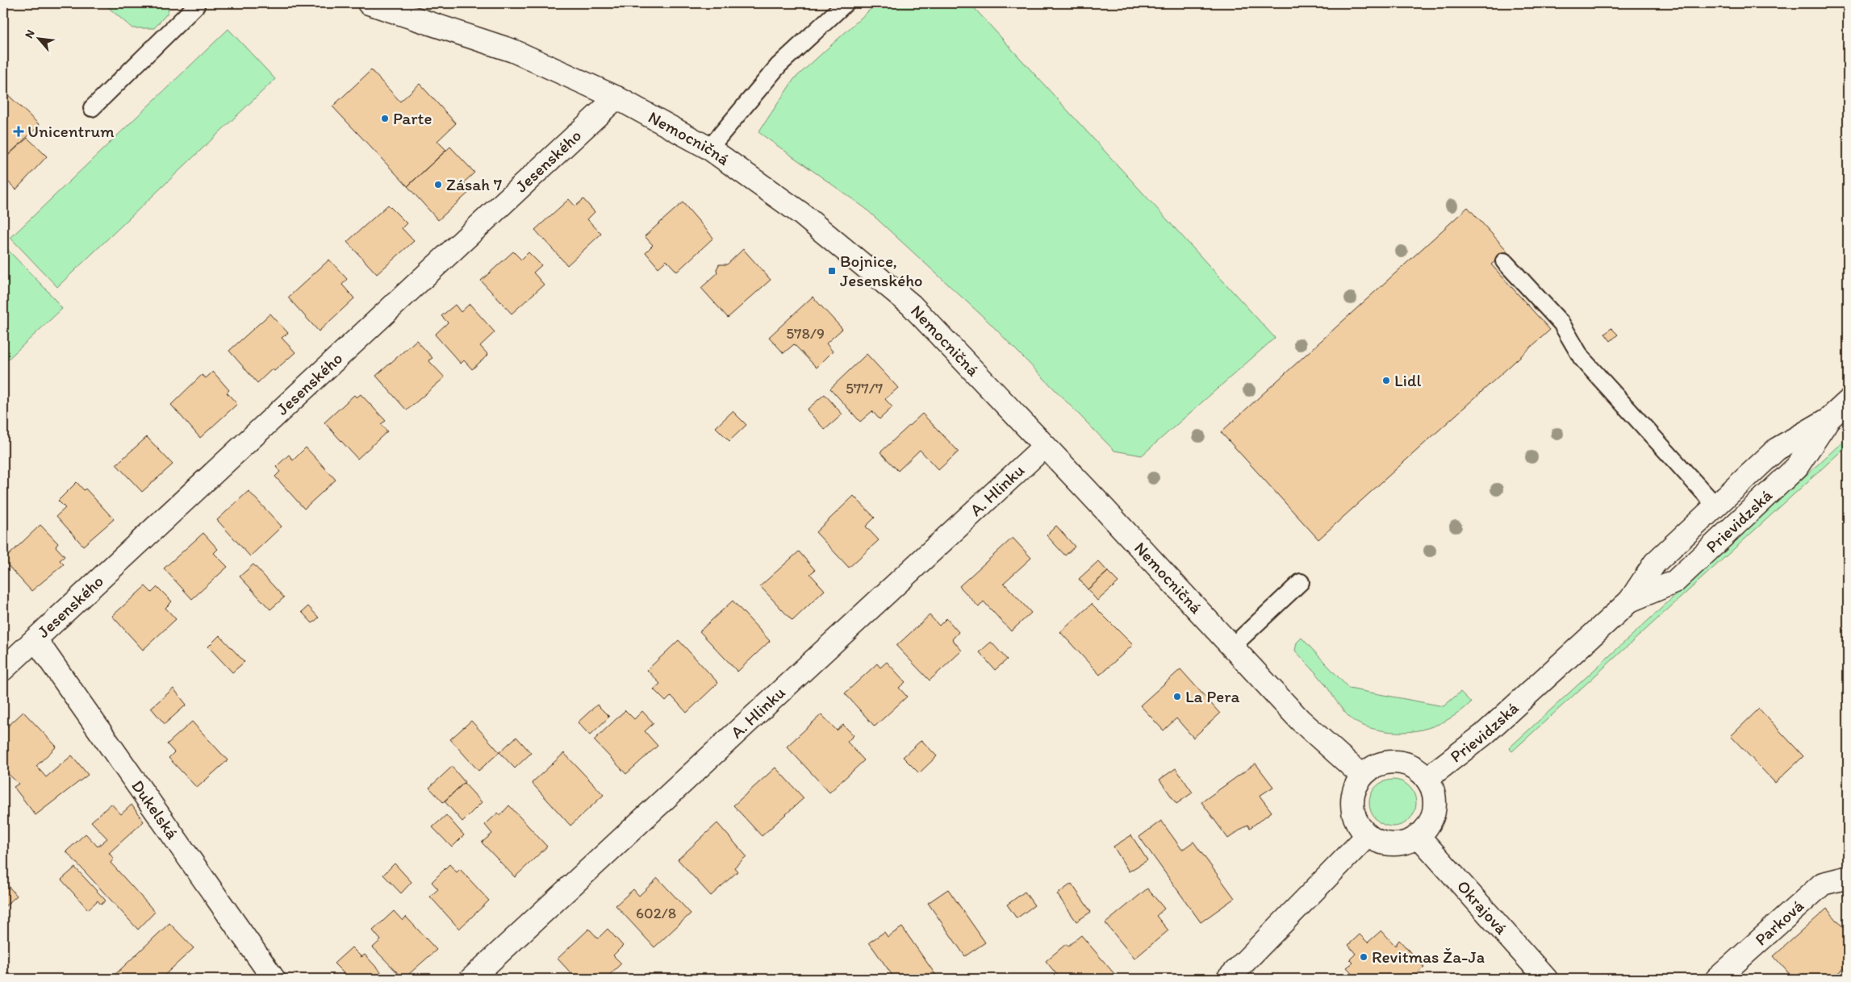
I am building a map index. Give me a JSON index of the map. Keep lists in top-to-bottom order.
{
  "streets": {
    "street": [
      "Nemocničná",
      "Jesenského",
      "A. Hlinku",
      "Prievidzská",
      "Dukelská",
      "Okrajová",
      "Parková"
    ]
  },
  "crossings": [
    ["Nemocničná", "Jesenského"],
    ["Nemocničná", "A. Hlinku"],
    ["Nemocničná", "Prievidzská"],
    ["Nemocničná", "Okrajová"],
    ["Jesenského", "Dukelská"],
    ["Prievidzská", "Okrajová"]
  ],
  "places": {
    "other": [
      "Parte",
      "Zásah 7",
      "Lidl",
      "La Pera",
      "Revitmas Ža-Ja"
    ],
    "health": ["Unicentrum"],
    "transit": ["Bojnice, Jesenského"]
  },
  "house_numbers": ["578/9", "577/7", "602/8"],
  "north": "top left"
}
